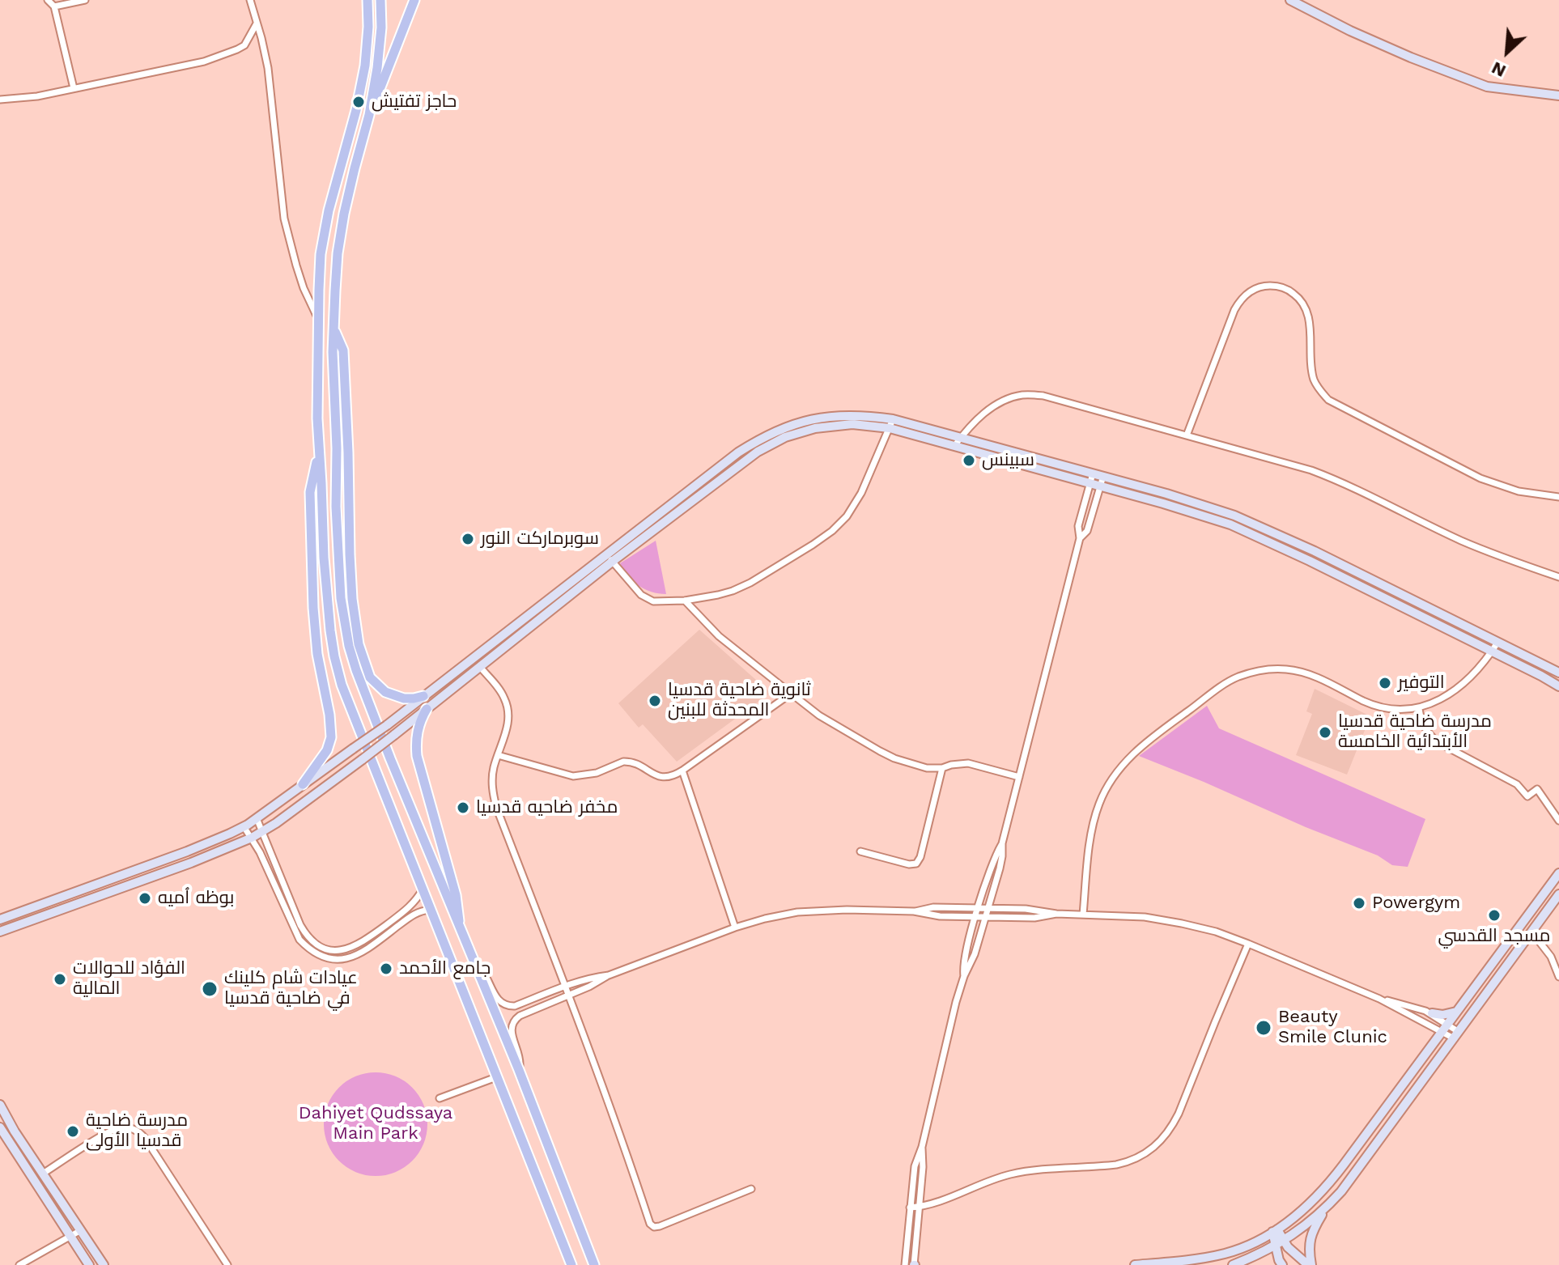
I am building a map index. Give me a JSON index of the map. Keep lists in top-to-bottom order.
{
  "parks": ["Dahiyet Qudssaya Main Park"],
  "places": [
    "حاجز تفتيش",
    "سبينس",
    "سوبرماركت النور",
    "التوفير",
    "ثانوية ضاحية قدسيا المحدثة للبنين",
    "مدرسة ضاحية قدسيا الأبتدائية الخامسة",
    "مخفر ضاحيه قدسيا",
    "بوظه اُميه",
    "Powergym",
    "مسجد القدسي",
    "جامع الأحمد",
    "الفؤاد للحوالات المالية",
    "عيادات شام كلينك في ضاحية قدسيا",
    "Beauty Smile Clunic",
    "مدرسة ضاحية قدسيا الأولى"
  ],
  "north": "bottom left"
}
